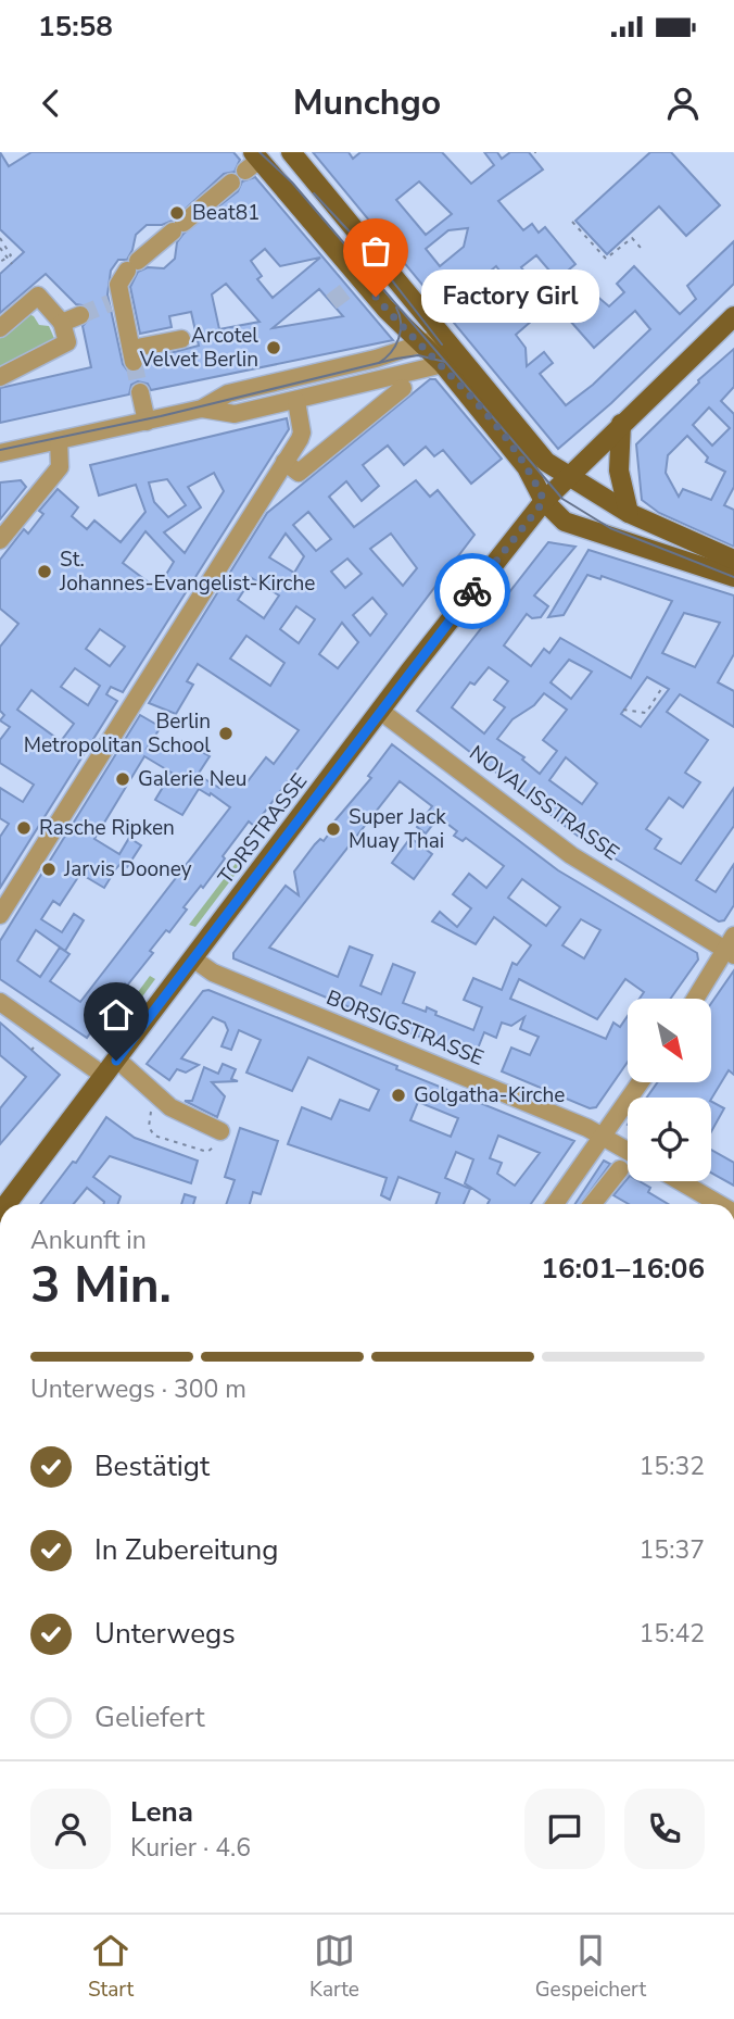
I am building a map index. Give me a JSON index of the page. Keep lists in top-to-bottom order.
{
  "streets": {
    "main road": ["TORSTRASSE"],
    "street": ["NOVALISSTRASSE", "BORSIGSTRASSE"]
  },
  "crossings": [
    ["NOVALISSTRASSE", "TORSTRASSE"],
    ["TORSTRASSE", "BORSIGSTRASSE"]
  ],
  "places": [
    "Beat81",
    "Factory Girl",
    "Arcotel Velvet Berlin",
    "St. Johannes-Evangelist-Kirche",
    "Berlin Metropolitan School",
    "Galerie Neu",
    "Rasche Ripken",
    "Super Jack Muay Thai",
    "Jarvis Dooney",
    "Golgatha-Kirche"
  ],
  "north": "bottom right",
  "page": {
    "status": "15:58",
    "header": "Munchgo",
    "bubble": "Factory Girl",
    "heading": ["3 Min.", "Ankunft in", "16:01–16:06"],
    "panel": ["Lena", "Kurier · 4.6"],
    "bar": "Unterwegs · 300 m",
    "list": [
      ["Bestätigt", "15:32"],
      ["In Zubereitung", "15:37"],
      ["Unterwegs", "15:42"],
      "Geliefert"
    ],
    "tabs": ["Start", "Karte", "Gespeichert"]
  }
}
